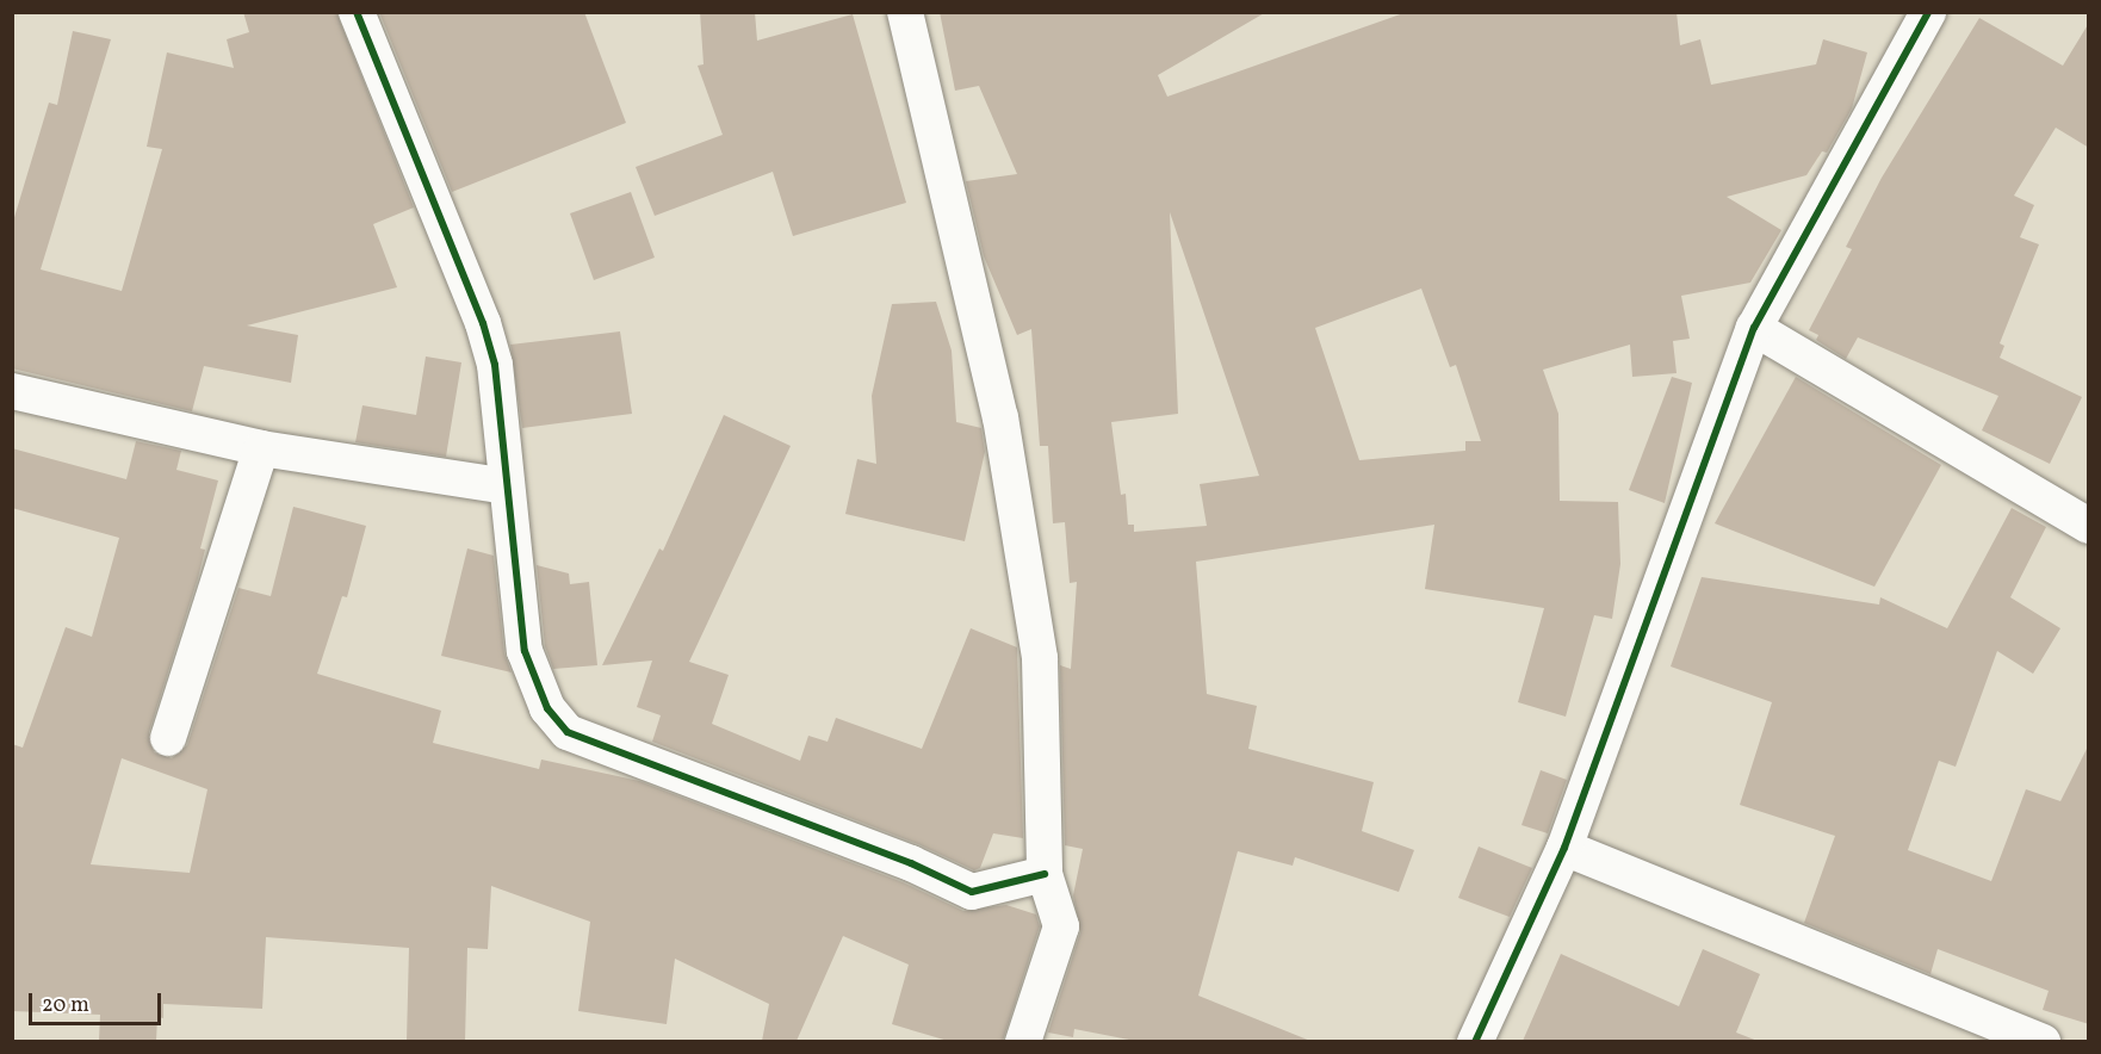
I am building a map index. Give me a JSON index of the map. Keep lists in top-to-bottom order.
{
  "scale_bar": "20 m"
}
